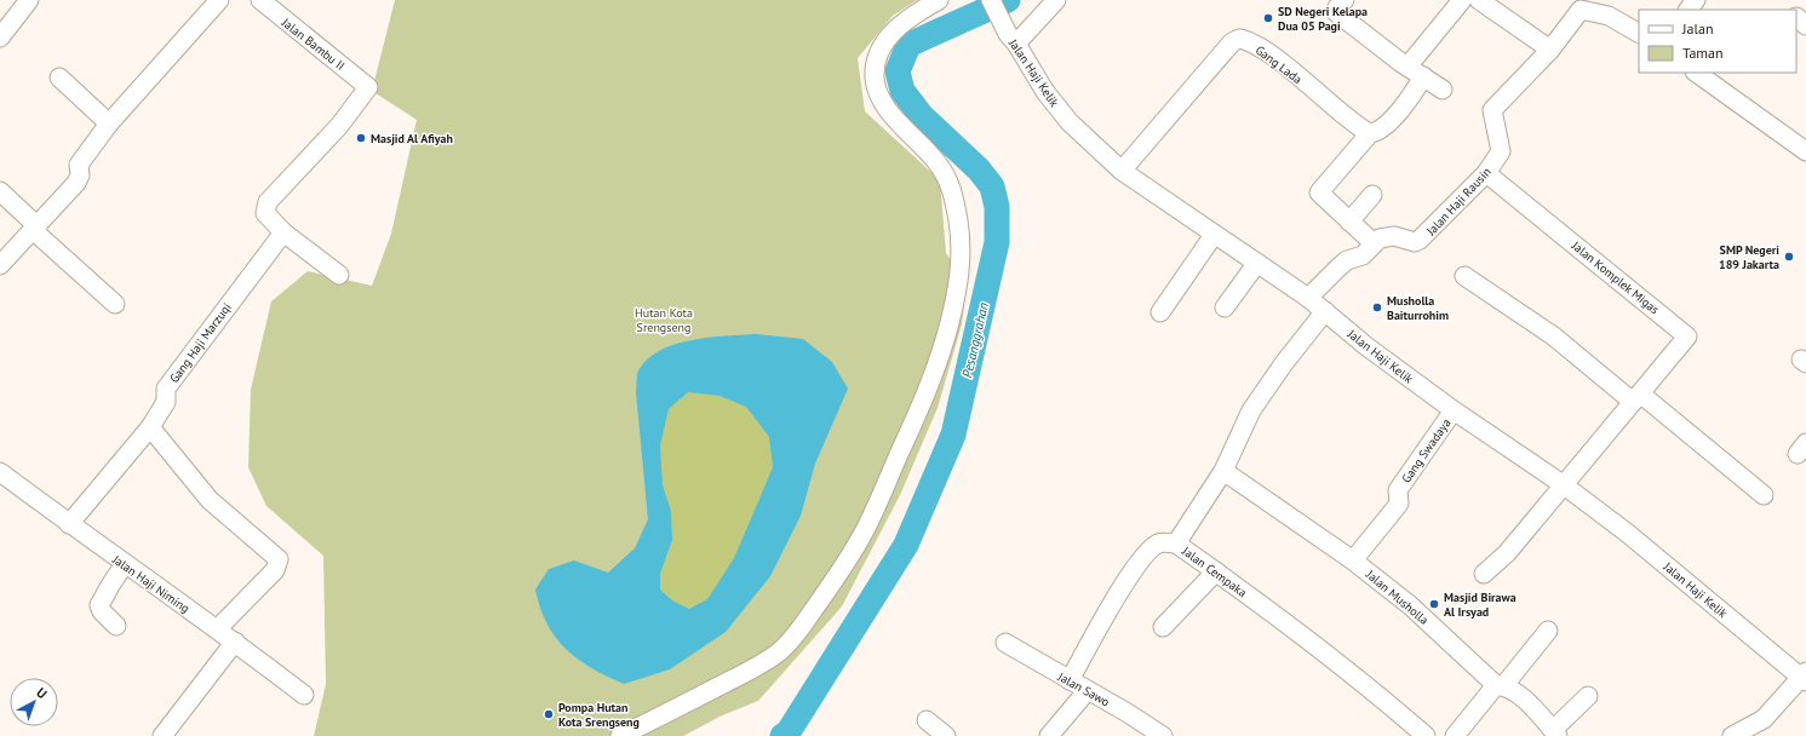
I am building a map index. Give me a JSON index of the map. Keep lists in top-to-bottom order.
{
  "streets": {
    "street": [
      "Jalan Bambu II",
      "Gang Lada",
      "Jalan Haji Kelik",
      "Jalan Haji Rausin",
      "Jalan Komplek Migas",
      "Gang Haji Marzuqi",
      "Gang Swadaya",
      "Jalan Cempaka",
      "Jalan Haji Niming",
      "Jalan Musholla",
      "Jalan Sawo"
    ]
  },
  "crossings": [
    ["Jalan Bambu II", "Gang Haji Marzuqi"],
    ["Gang Lada", "Jalan Haji Kelik"],
    ["Jalan Haji Kelik", "Jalan Haji Rausin"],
    ["Jalan Haji Kelik", "Jalan Komplek Migas"],
    ["Jalan Haji Kelik", "Gang Swadaya"],
    ["Jalan Haji Kelik", "Jalan Cempaka"],
    ["Jalan Haji Rausin", "Jalan Komplek Migas"],
    ["Gang Haji Marzuqi", "Jalan Haji Niming"],
    ["Gang Swadaya", "Jalan Musholla"],
    ["Jalan Cempaka", "Jalan Musholla"]
  ],
  "water": ["Pesanggrahan"],
  "parks": ["Hutan Kota Srengseng"],
  "places": [
    "SD Negeri Kelapa Dua 05 Pagi",
    "Masjid Al Afiyah",
    "SMP Negeri 189 Jakarta",
    "Musholla Baiturrohim",
    "Masjid Birawa Al Irsyad",
    "Pompa Hutan Kota Srengseng"
  ],
  "legend": ["Jalan", "Taman"],
  "north": "top right"
}
